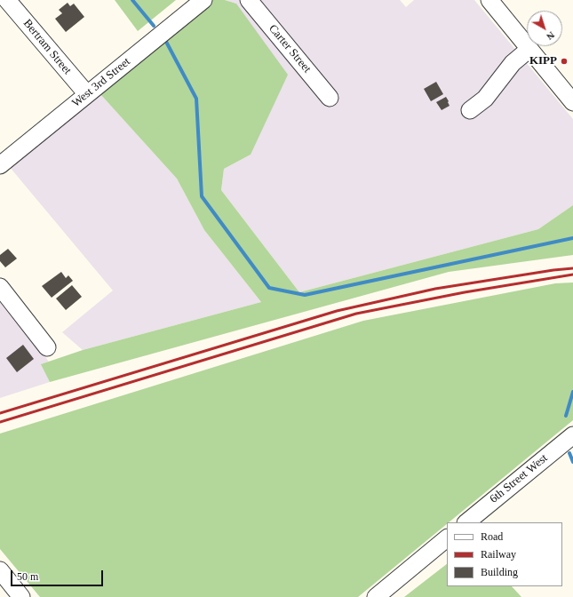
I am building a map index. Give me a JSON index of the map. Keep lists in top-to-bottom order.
{
  "streets": {
    "street": [
      "Bertram Street",
      "Carter Street",
      "West 3rd Street",
      "6th Street West"
    ]
  },
  "crossings": [
    ["Bertram Street", "West 3rd Street"]
  ],
  "places": ["KIPP"],
  "legend": ["Road", "Railway", "Building"],
  "scale_bar": "50 m",
  "north": "bottom right"
}
